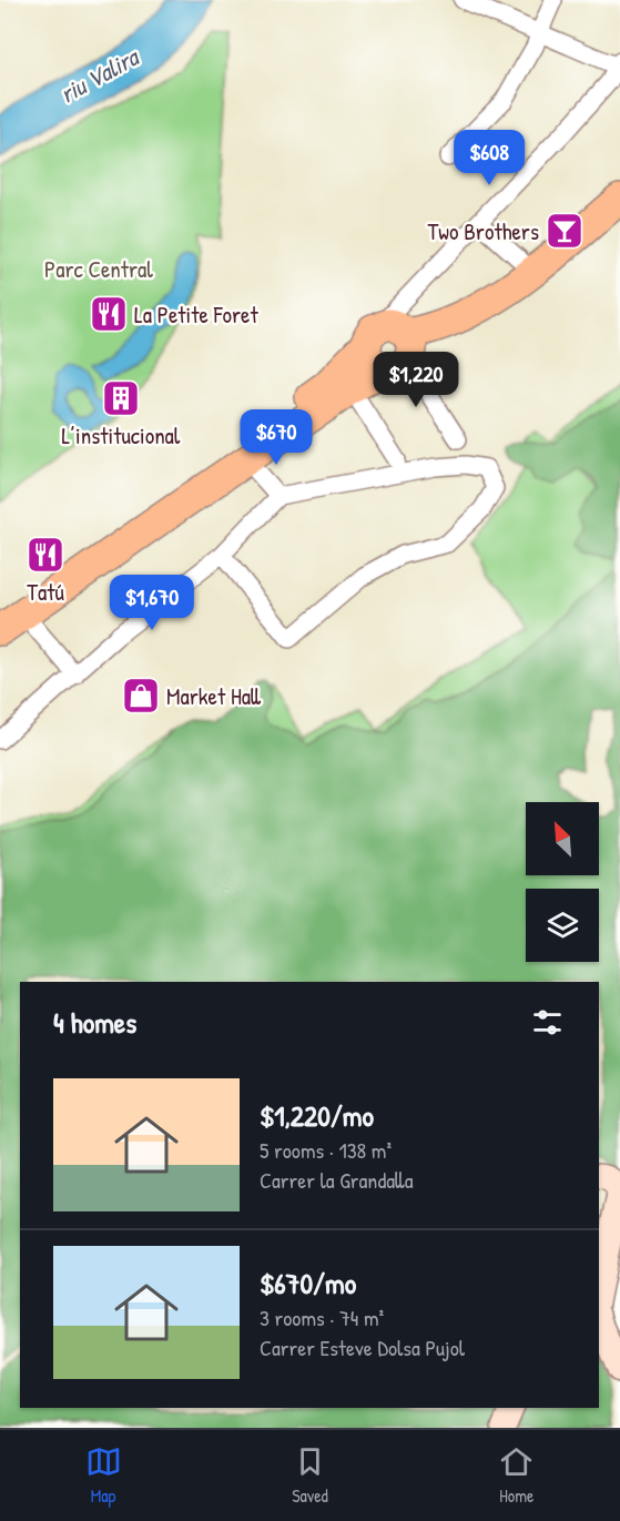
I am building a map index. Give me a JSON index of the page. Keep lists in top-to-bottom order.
{
  "water": ["riu Valira"],
  "parks": ["Parc Central"],
  "places": {
    "bar": ["Two Brothers"],
    "restaurant": ["La Petite Foret", "Tatú"],
    "building": ["L’institucional"],
    "shop": ["Market Hall"]
  },
  "north": "top left",
  "page": {
    "price": [
      "$608",
      "$1,220",
      "$670",
      "$1,670"
    ],
    "heading": "4 homes",
    "list": [
      {
        "name": "$1,220/mo",
        "note": "5 rooms · 138 m² · Carrer la Grandalla"
      },
      {
        "name": "$670/mo",
        "note": "3 rooms · 74 m² · Carrer Esteve Dolsa Pujol"
      }
    ],
    "tabs": ["Map", "Saved", "Home"]
  }
}
